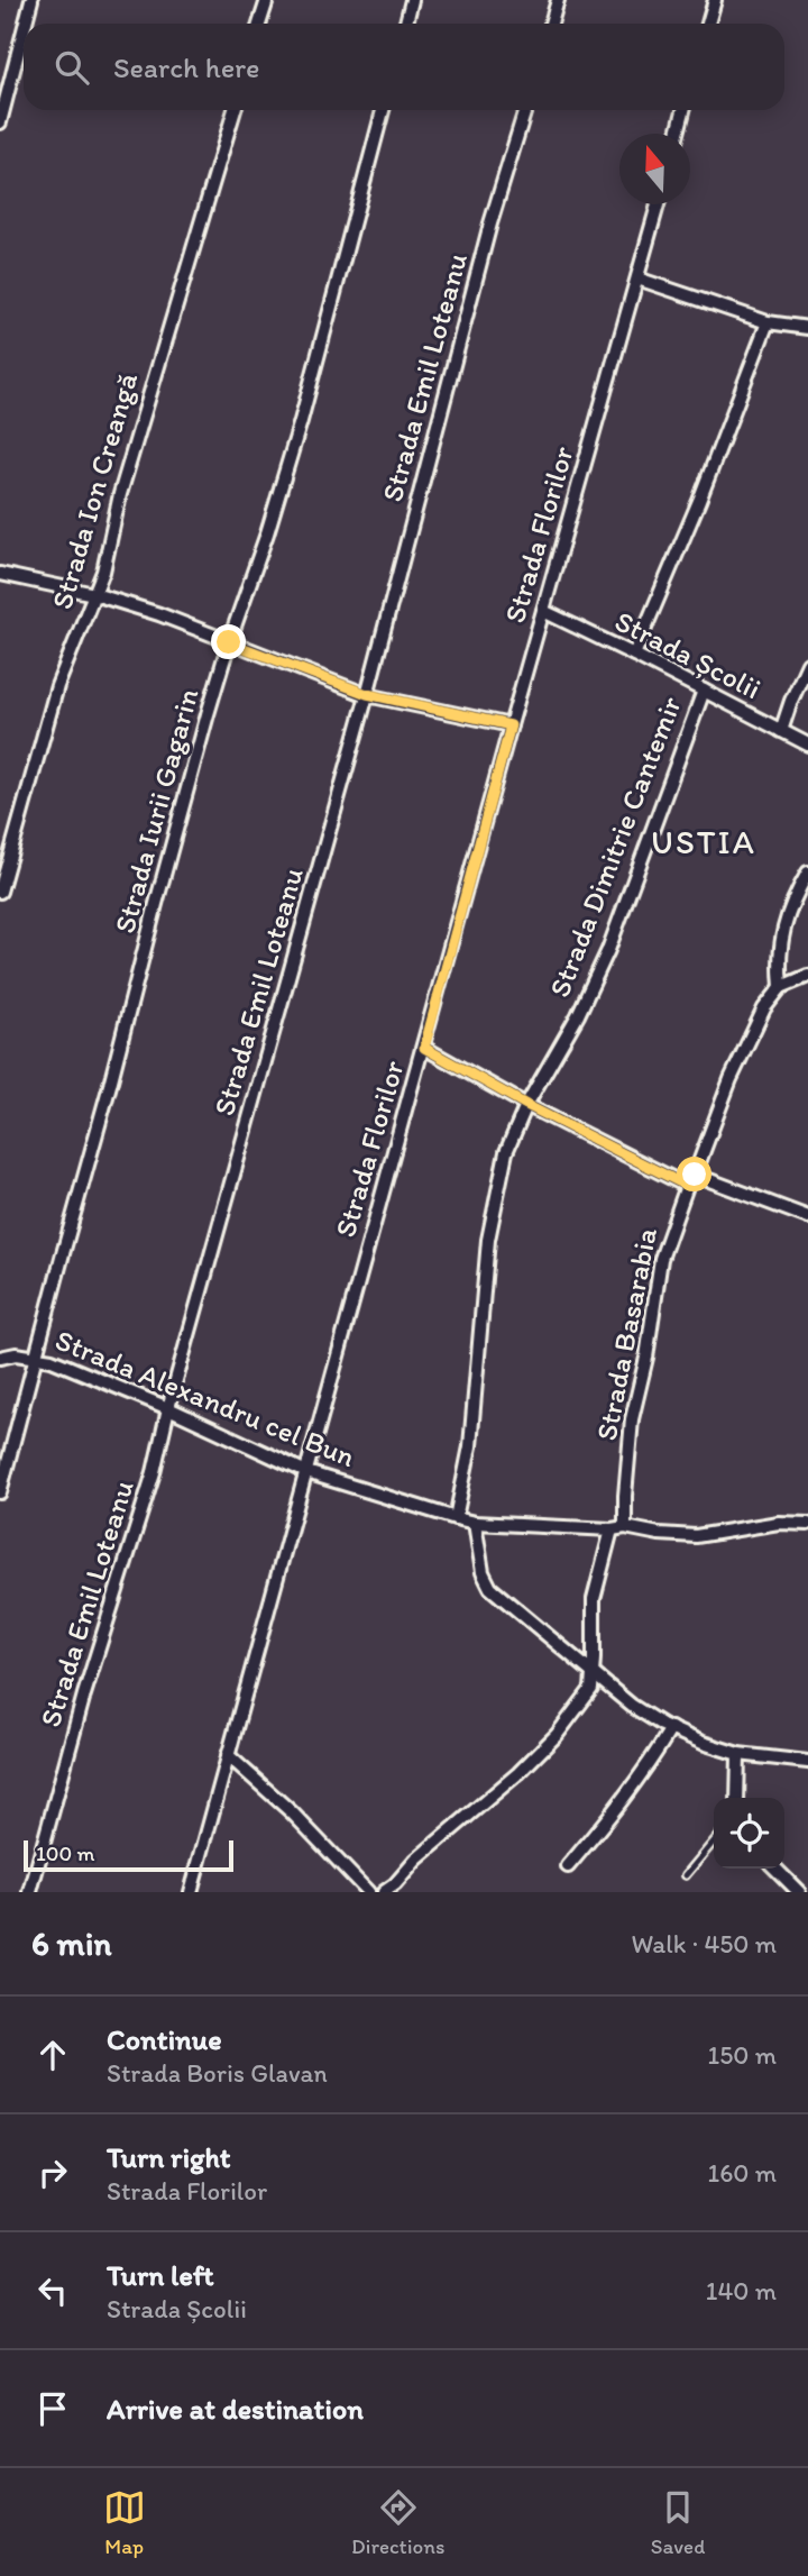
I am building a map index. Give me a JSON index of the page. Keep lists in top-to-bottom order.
{
  "streets": {
    "street": [
      "Strada Emil Loteanu",
      "Strada Ion Creangă",
      "Strada Florilor",
      "Strada Școlii",
      "Strada Iurii Gagarin",
      "Strada Dimitrie Cantemir",
      "Strada Basarabia",
      "Strada Alexandru cel Bun"
    ]
  },
  "crossings": [
    ["Strada Emil Loteanu", "Strada Alexandru cel Bun"],
    ["Strada Florilor", "Strada Școlii"],
    ["Strada Florilor", "Strada Alexandru cel Bun"],
    ["Strada Școlii", "Strada Dimitrie Cantemir"],
    ["Strada Iurii Gagarin", "Strada Alexandru cel Bun"],
    ["Strada Dimitrie Cantemir", "Strada Alexandru cel Bun"],
    ["Strada Basarabia", "Strada Alexandru cel Bun"]
  ],
  "districts": ["USTIA"],
  "scale_bar": "100 m",
  "north": "top",
  "page": {
    "search": "Search here",
    "scale": "100 m",
    "heading": ["6 min", "Walk · 450 m"],
    "list": [
      ["Continue", "Strada Boris Glavan", "150 m"],
      ["Turn right", "Strada Florilor", "160 m"],
      ["Turn left", "Strada Școlii", "140 m"],
      "Arrive at destination"
    ],
    "nav": ["Map", "Directions", "Saved"]
  }
}
